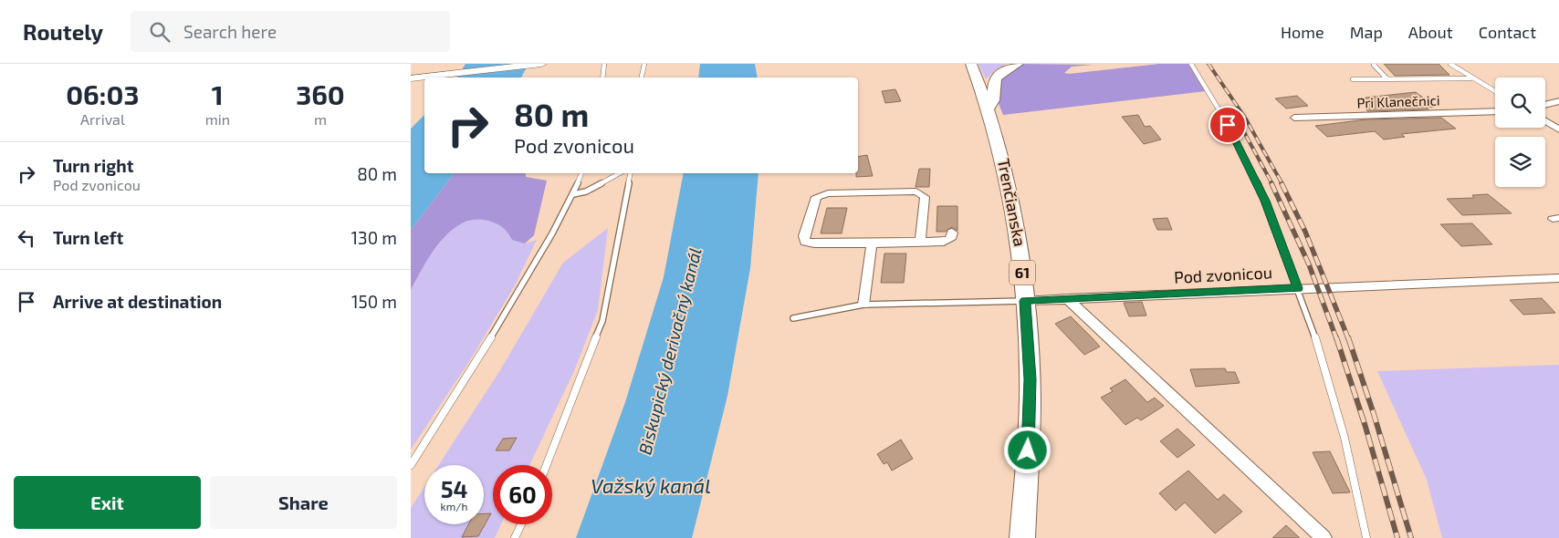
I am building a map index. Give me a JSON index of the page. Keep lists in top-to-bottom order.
{
  "streets": {
    "main road": ["Trenčianska", "61"],
    "street": ["Pri Klanečnici", "Pod zvonicou"]
  },
  "crossings": [
    ["Trenčianska", "Pod zvonicou"]
  ],
  "water": ["Biskupický derivačný kanál", "Važský kanál"],
  "page": {
    "header": "Routely",
    "search": "Search here",
    "nav": [
      "Home",
      "Map",
      "About",
      "Contact"
    ],
    "eta": [
      "06:03",
      "Arrival",
      "1",
      "min",
      "360",
      "m"
    ],
    "turn": ["80 m", "Pod zvonicou"],
    "list": [
      {
        "name": "Turn right",
        "note": "Pod zvonicou",
        "value": "80 m"
      },
      {
        "name": "Turn left",
        "value": "130 m"
      },
      {
        "name": "Arrive at destination",
        "value": "150 m"
      }
    ],
    "speed": "54 km/h",
    "limit": "60",
    "buttons": ["Exit", "Share"]
  }
}
